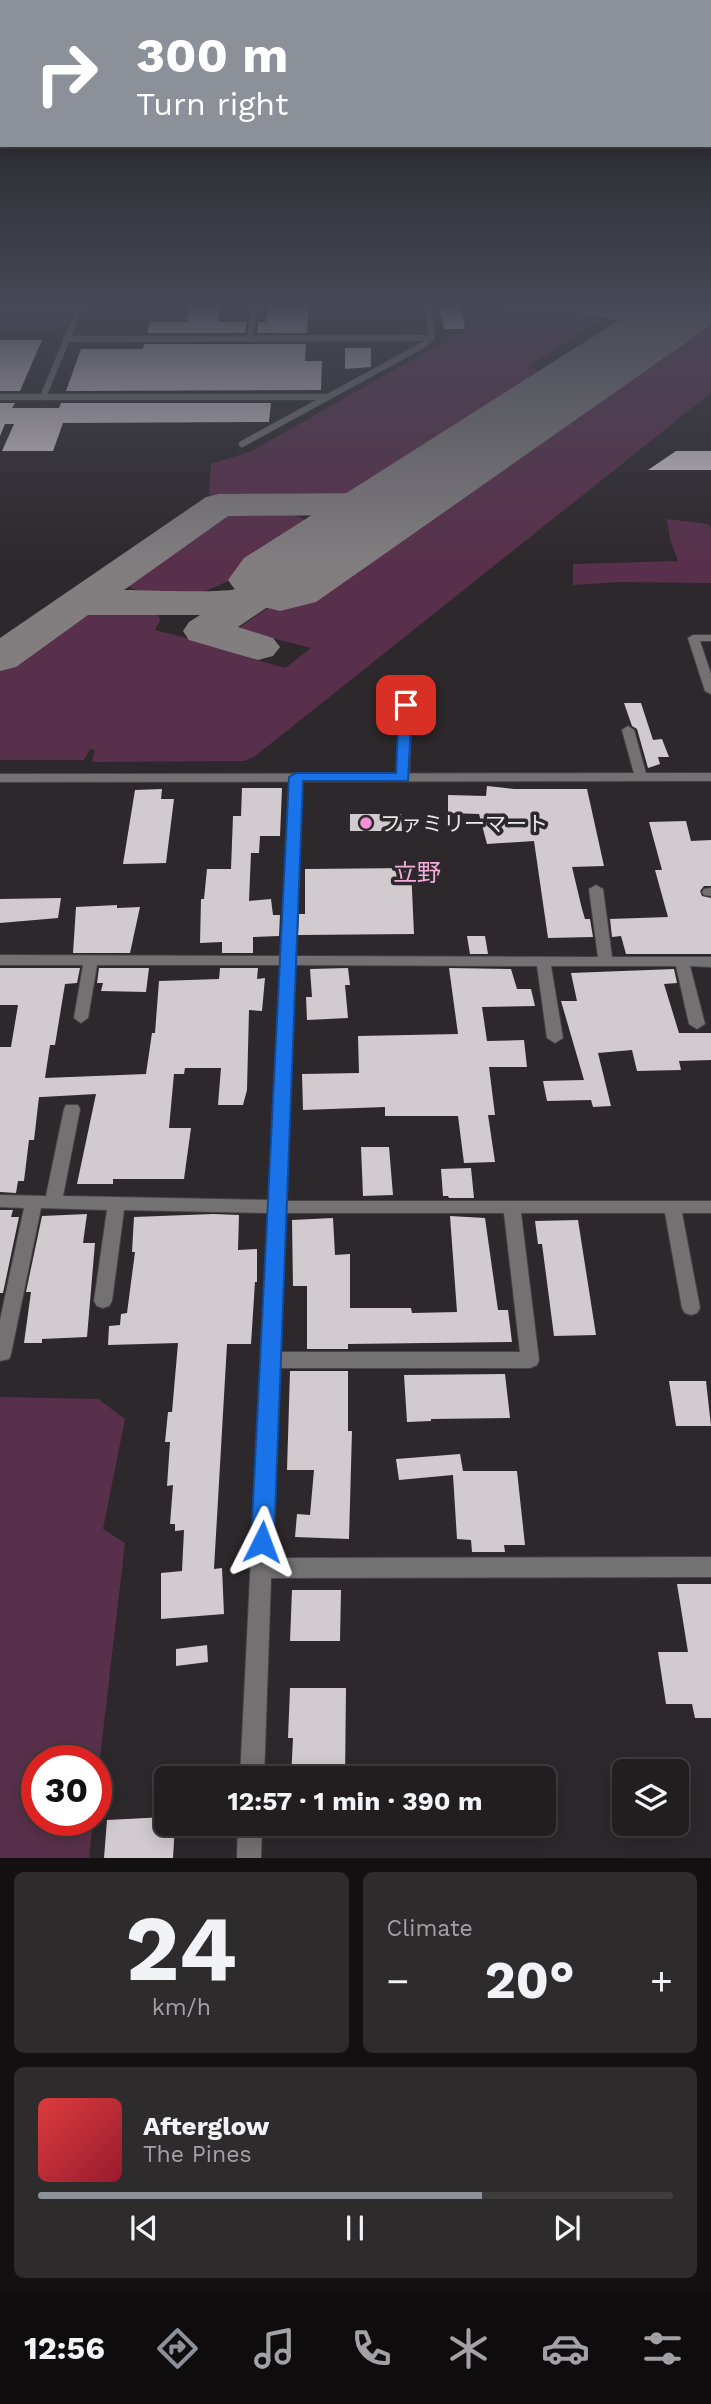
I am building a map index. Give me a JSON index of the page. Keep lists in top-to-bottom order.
{
  "districts": ["立野"],
  "places": ["ファミリーマート"],
  "page": {
    "turn": ["300 m", "Turn right"],
    "limit": "30",
    "trip": "12:57 · 1 min · 390 m",
    "tile": [
      ["24", "km/h"],
      "Climate"
    ],
    "heat": ["−", "20°", "+"],
    "song": ["Afterglow", "The Pines"],
    "tabs": "12:56"
  }
}
